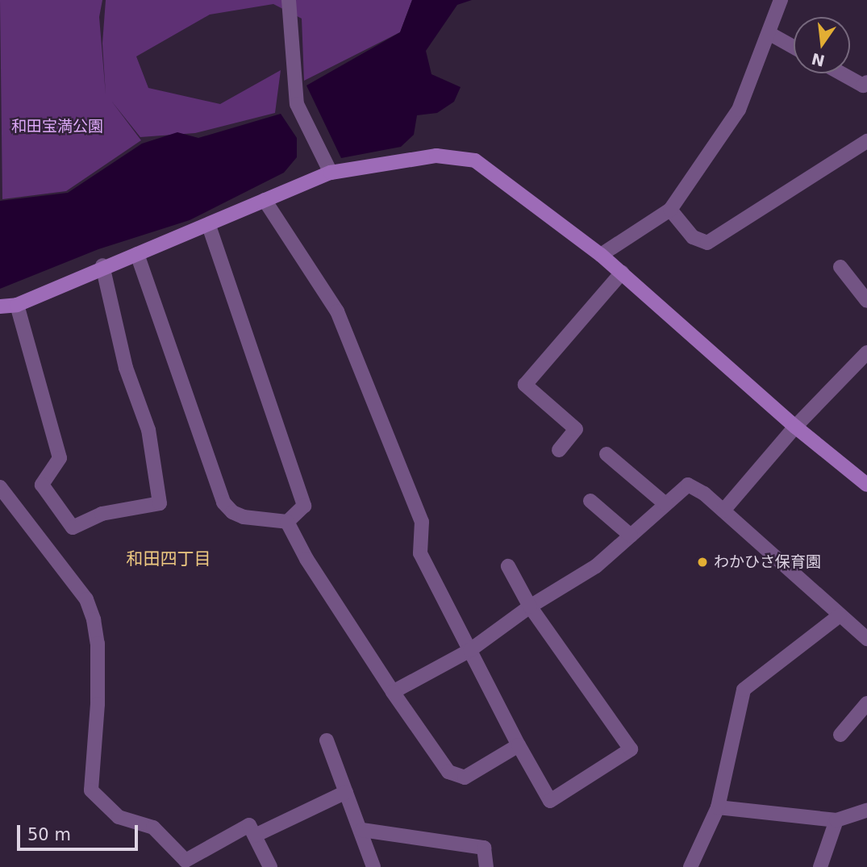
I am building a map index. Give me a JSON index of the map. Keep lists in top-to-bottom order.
{
  "districts": ["和田四丁目"],
  "parks": ["和田宝満公園"],
  "places": ["わかひさ保育園"],
  "scale_bar": "50 m",
  "north": "bottom"
}
